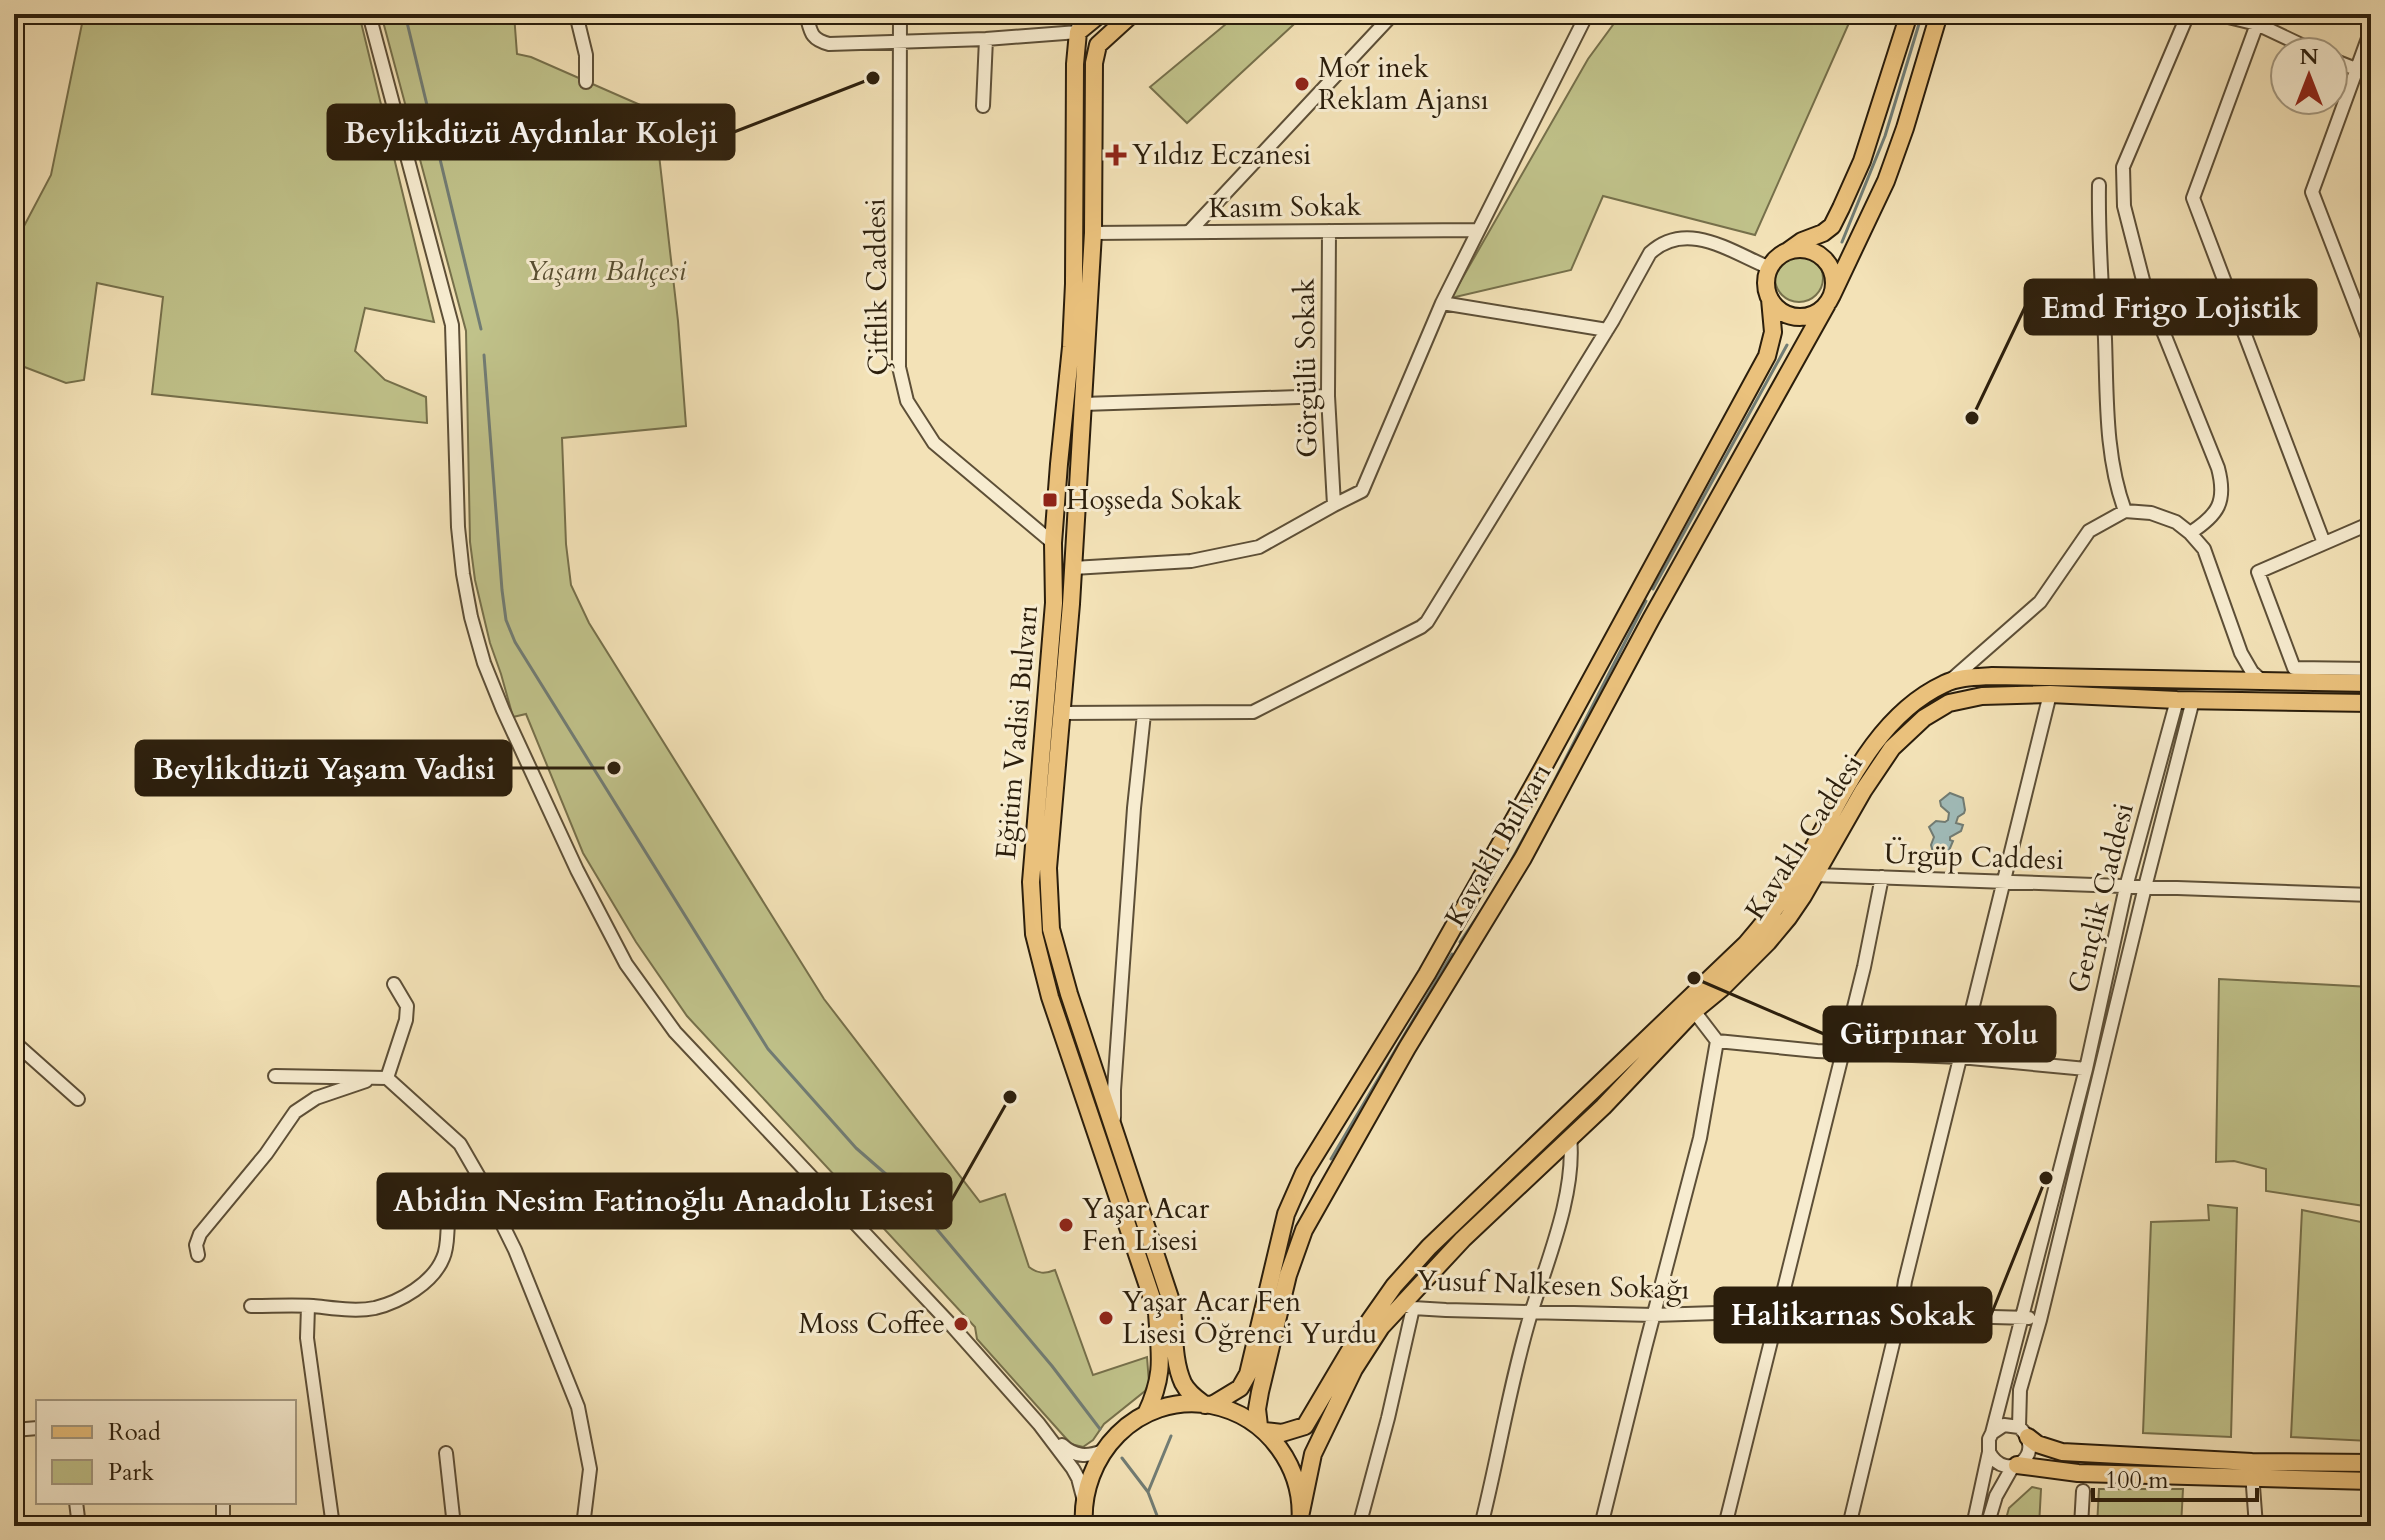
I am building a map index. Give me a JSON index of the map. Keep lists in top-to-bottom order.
{
  "streets": {
    "main road": ["Eğitim Vadisi Bulvarı", "Kavaklı Caddesi", "Kavaklı Bulvarı"],
    "street": [
      "Kasım Sokak",
      "Çiftlik Caddesi",
      "Görgülü Sokak",
      "Ürgüp Caddesi",
      "Gençlik Caddesi",
      "Yusuf Nalkesen Sokağı"
    ]
  },
  "crossings": [
    ["Kasım Sokak", "Görgülü Sokak"],
    ["Kasım Sokak", "Eğitim Vadisi Bulvarı"],
    ["Çiftlik Caddesi", "Eğitim Vadisi Bulvarı"],
    ["Eğitim Vadisi Bulvarı", "Kavaklı Bulvarı"],
    ["Kavaklı Caddesi", "Kavaklı Bulvarı"],
    ["Kavaklı Caddesi", "Ürgüp Caddesi"],
    ["Kavaklı Caddesi", "Gençlik Caddesi"],
    ["Kavaklı Caddesi", "Yusuf Nalkesen Sokağı"],
    ["Ürgüp Caddesi", "Gençlik Caddesi"],
    ["Gençlik Caddesi", "Yusuf Nalkesen Sokağı"]
  ],
  "parks": ["Yaşam Bahçesi"],
  "places": {
    "other": [
      "Beylikdüzü Aydınlar Koleji",
      "Mor inek Reklam Ajansı",
      "Emd Frigo Lojistik",
      "Beylikdüzü Yaşam Vadisi",
      "Gürpınar Yolu",
      "Abidin Nesim Fatinoğlu Anadolu Lisesi",
      "Halikarnas Sokak",
      "Yaşar Acar Fen Lisesi",
      "Yaşar Acar Fen Lisesi Öğrenci Yurdu",
      "Moss Coffee"
    ],
    "health": ["Yıldız Eczanesi"],
    "transit": ["Hoşseda Sokak"]
  },
  "legend": ["Road", "Park"],
  "scale_bar": "100 m",
  "north": "top"
}
